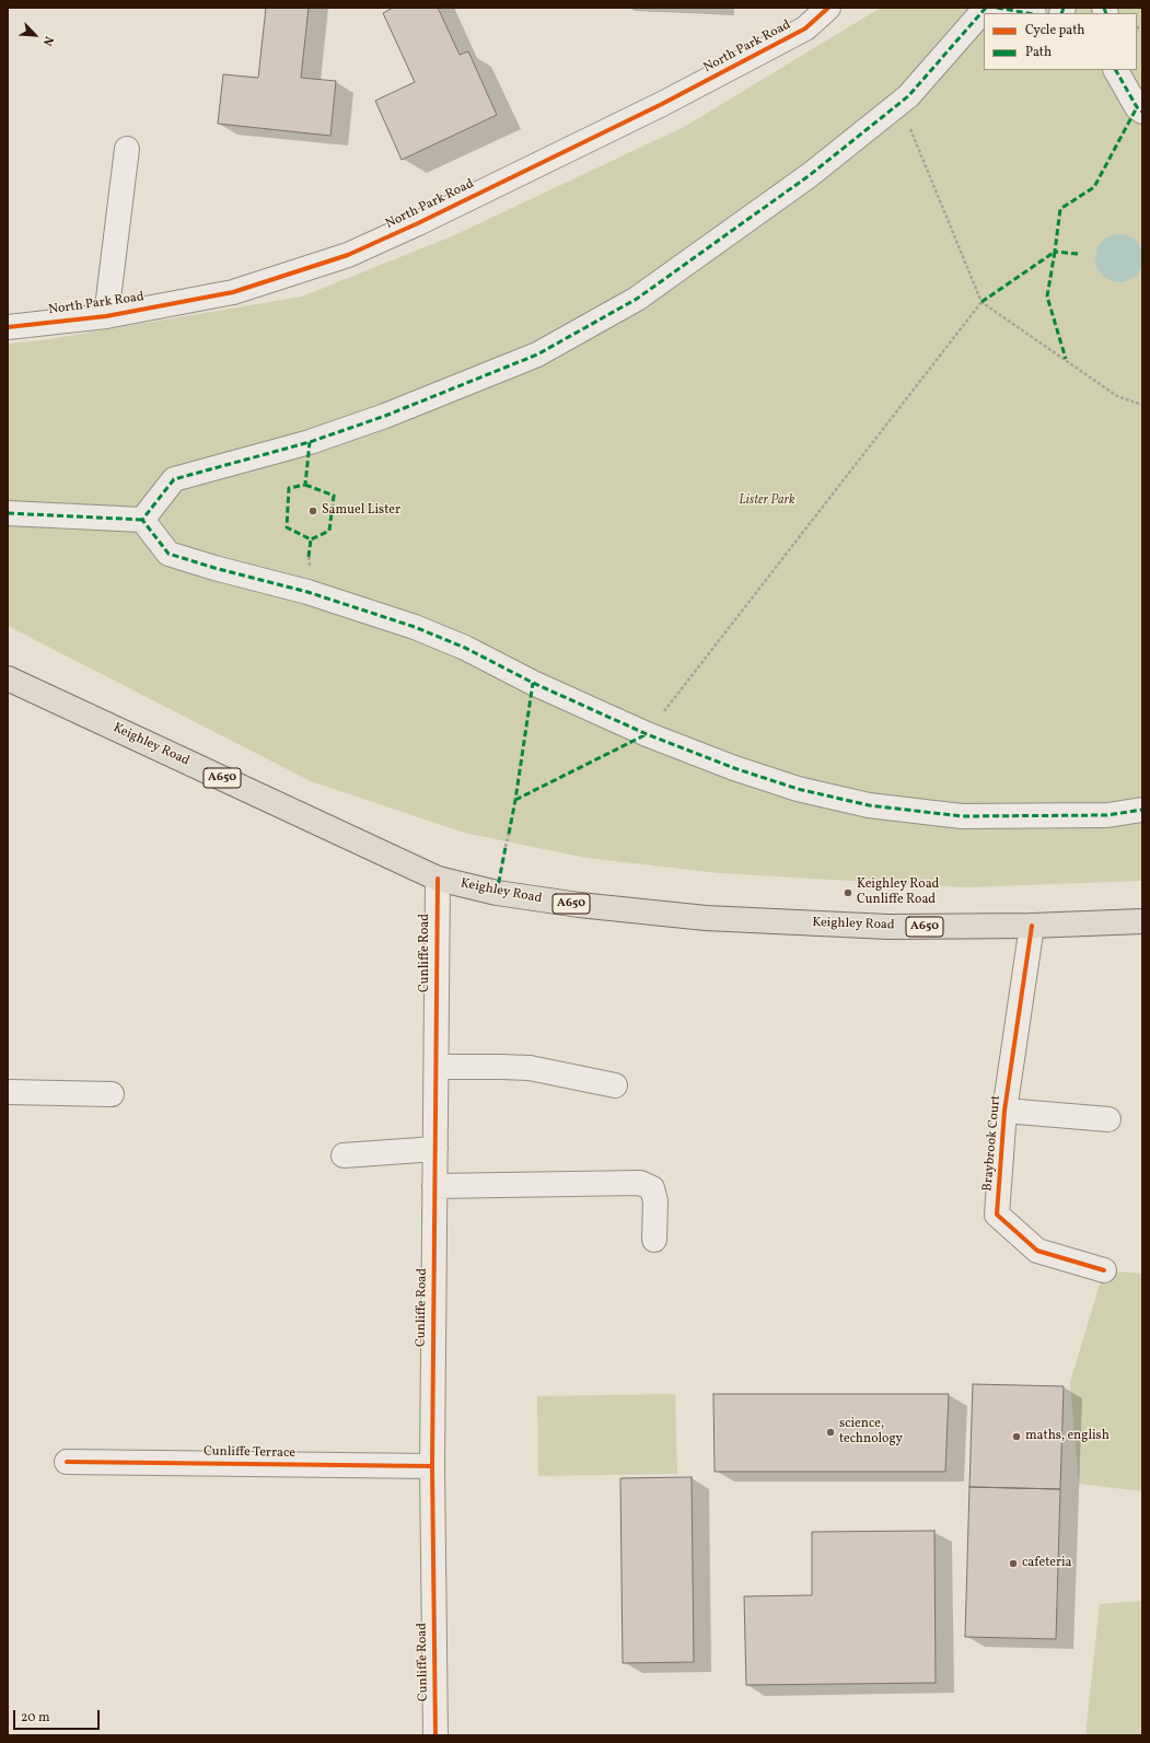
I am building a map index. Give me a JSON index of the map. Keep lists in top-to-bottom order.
{
  "streets": {
    "highway": ["Keighley Road", "A650"],
    "street": [
      "North Park Road",
      "Cunliffe Road",
      "Braybrook Court",
      "Cunliffe Terrace"
    ]
  },
  "crossings": [
    ["Keighley Road", "Cunliffe Road"],
    ["Keighley Road", "Braybrook Court"],
    ["Cunliffe Road", "Cunliffe Terrace"]
  ],
  "parks": ["Lister Park"],
  "places": [
    "Samuel Lister",
    "Keighley Road Cunliffe Road",
    "science, technology",
    "maths, english",
    "cafeteria"
  ],
  "legend": ["Cycle path", "Path"],
  "scale_bar": "20 m",
  "north": "bottom right"
}
